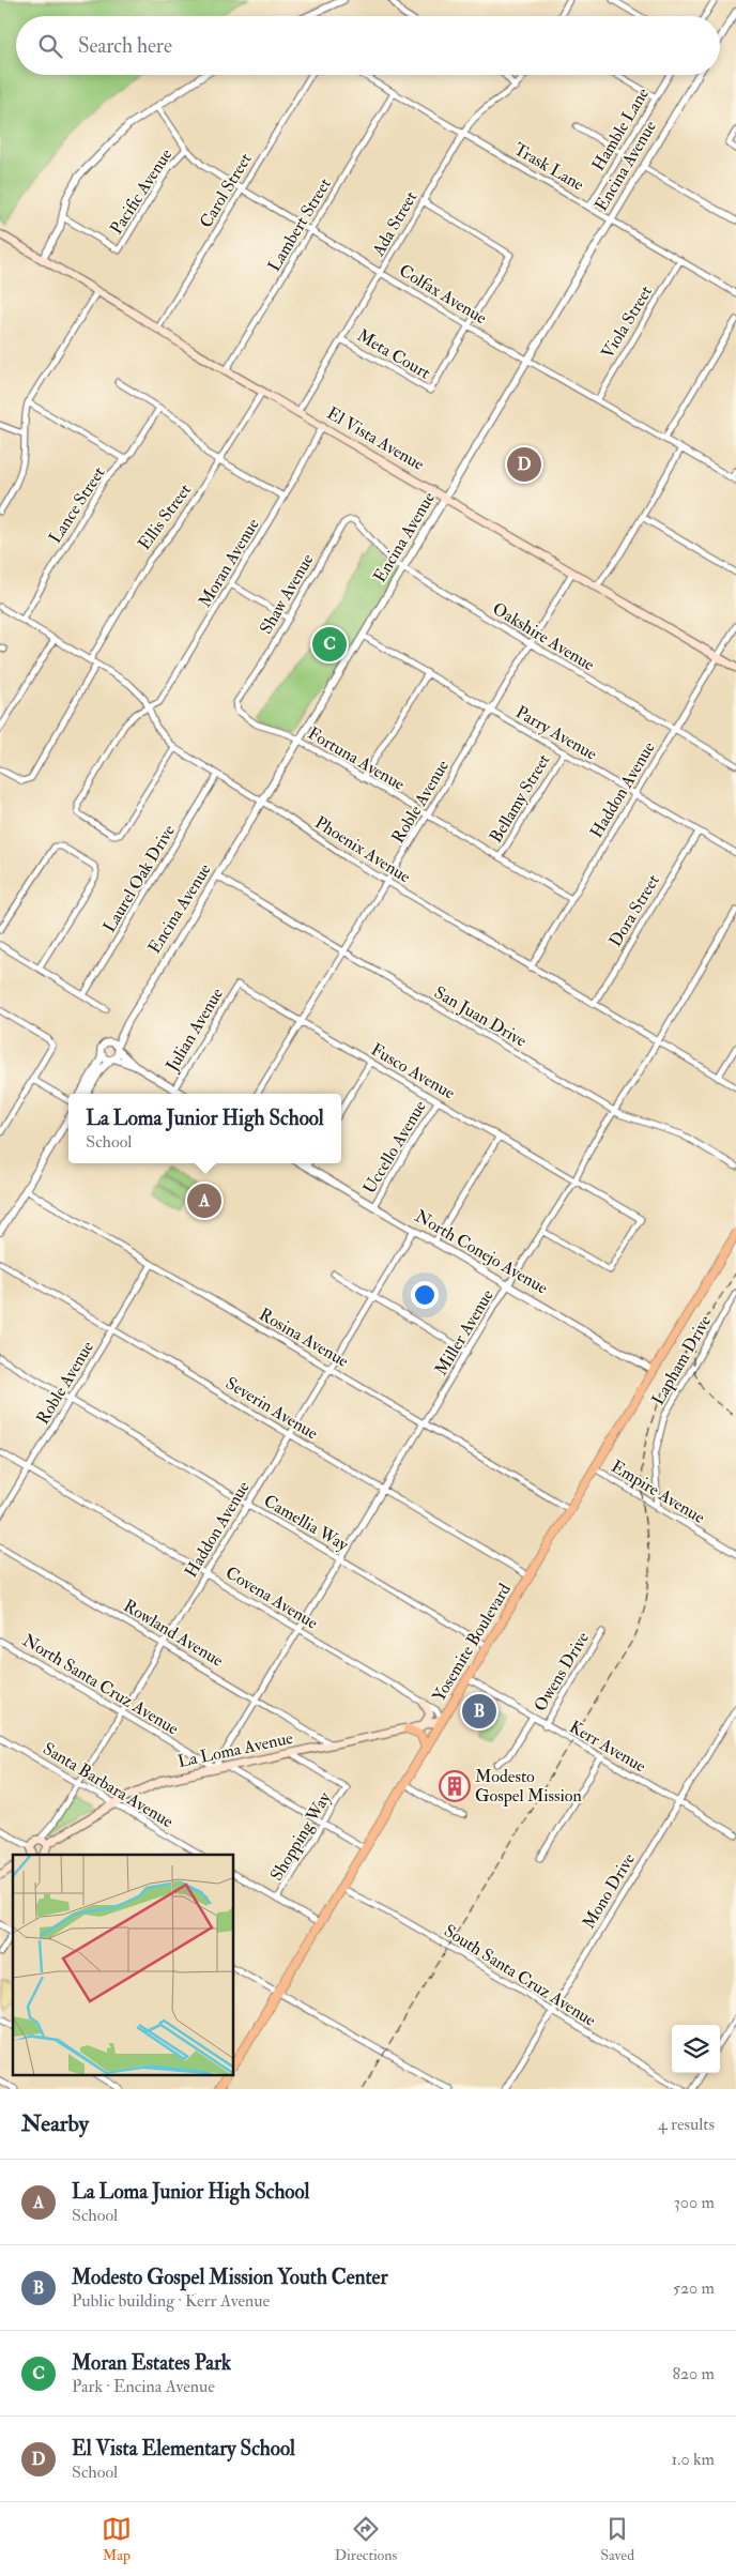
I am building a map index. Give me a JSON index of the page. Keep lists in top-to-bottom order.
{
  "streets": {
    "main road": ["El Vista Avenue", "Yosemite Boulevard", "La Loma Avenue"],
    "street": [
      "Hamble Lane",
      "Encina Avenue",
      "Trask Lane",
      "Carol Street",
      "Pacific Avenue",
      "Ada Street",
      "Lambert Street",
      "Colfax Avenue",
      "Viola Street",
      "Meta Court",
      "Lance Street",
      "Ellis Street",
      "Moran Avenue",
      "Shaw Avenue",
      "Oakshire Avenue",
      "Parry Avenue",
      "Fortuna Avenue",
      "Haddon Avenue",
      "Bellamy Street",
      "Roble Avenue",
      "Phoenix Avenue",
      "Laurel Oak Drive",
      "Dora Street",
      "San Juan Drive",
      "Julian Avenue",
      "Fusco Avenue",
      "Uccello Avenue",
      "North Conejo Avenue",
      "Miller Avenue",
      "Rosina Avenue",
      "Lapham Drive",
      "Severin Avenue",
      "Empire Avenue",
      "Camellia Way",
      "Covena Avenue",
      "Rowland Avenue",
      "Owens Drive",
      "North Santa Cruz Avenue",
      "Kerr Avenue",
      "Santa Barbara Avenue",
      "Shopping Way",
      "Mono Drive",
      "South Santa Cruz Avenue"
    ]
  },
  "crossings": [
    ["Hamble Lane", "Trask Lane"],
    ["Encina Avenue", "Trask Lane"],
    ["Encina Avenue", "Colfax Avenue"],
    ["Encina Avenue", "El Vista Avenue"],
    ["Encina Avenue", "Oakshire Avenue"],
    ["Encina Avenue", "Parry Avenue"],
    ["Encina Avenue", "Fortuna Avenue"],
    ["Encina Avenue", "Phoenix Avenue"],
    ["Encina Avenue", "San Juan Drive"],
    ["Trask Lane", "Ada Street"],
    ["Trask Lane", "Lambert Street"],
    ["Trask Lane", "Viola Street"],
    ["Carol Street", "Colfax Avenue"],
    ["Carol Street", "El Vista Avenue"],
    ["Pacific Avenue", "Colfax Avenue"],
    ["Ada Street", "Colfax Avenue"],
    ["Ada Street", "Meta Court"],
    ["Ada Street", "El Vista Avenue"],
    ["Lambert Street", "Colfax Avenue"],
    ["Lambert Street", "El Vista Avenue"],
    ["Colfax Avenue", "Viola Street"],
    ["Colfax Avenue", "Meta Court"],
    ["El Vista Avenue", "Ellis Street"],
    ["El Vista Avenue", "Moran Avenue"],
    ["El Vista Avenue", "Haddon Avenue"],
    ["El Vista Avenue", "Roble Avenue"],
    ["Lance Street", "Phoenix Avenue"],
    ["Ellis Street", "Phoenix Avenue"],
    ["Moran Avenue", "Phoenix Avenue"],
    ["Shaw Avenue", "Oakshire Avenue"],
    ["Shaw Avenue", "Fortuna Avenue"],
    ["Oakshire Avenue", "Haddon Avenue"],
    ["Oakshire Avenue", "Roble Avenue"],
    ["Parry Avenue", "Haddon Avenue"],
    ["Parry Avenue", "Bellamy Street"],
    ["Parry Avenue", "Roble Avenue"],
    ["Parry Avenue", "Dora Street"],
    ["Fortuna Avenue", "Haddon Avenue"],
    ["Fortuna Avenue", "Bellamy Street"],
    ["Fortuna Avenue", "Roble Avenue"],
    ["Haddon Avenue", "Phoenix Avenue"],
    ["Haddon Avenue", "North Conejo Avenue"],
    ["Haddon Avenue", "Rosina Avenue"],
    ["Haddon Avenue", "Severin Avenue"],
    ["Haddon Avenue", "Camellia Way"],
    ["Haddon Avenue", "Covena Avenue"],
    ["Haddon Avenue", "Rowland Avenue"],
    ["Haddon Avenue", "North Santa Cruz Avenue"],
    ["Haddon Avenue", "Santa Barbara Avenue"],
    ["Roble Avenue", "Phoenix Avenue"],
    ["Roble Avenue", "San Juan Drive"],
    ["Roble Avenue", "Fusco Avenue"],
    ["Roble Avenue", "Rosina Avenue"],
    ["Roble Avenue", "Severin Avenue"],
    ["Roble Avenue", "Camellia Way"],
    ["Roble Avenue", "Covena Avenue"],
    ["Phoenix Avenue", "Laurel Oak Drive"],
    ["Phoenix Avenue", "Dora Street"],
    ["Phoenix Avenue", "Miller Avenue"],
    ["San Juan Drive", "Miller Avenue"],
    ["Julian Avenue", "Fusco Avenue"],
    ["Fusco Avenue", "Uccello Avenue"],
    ["Fusco Avenue", "Miller Avenue"],
    ["Uccello Avenue", "North Conejo Avenue"],
    ["North Conejo Avenue", "Miller Avenue"],
    ["North Conejo Avenue", "Yosemite Boulevard"],
    ["Miller Avenue", "Rosina Avenue"],
    ["Miller Avenue", "Severin Avenue"],
    ["Miller Avenue", "Camellia Way"],
    ["Miller Avenue", "Covena Avenue"],
    ["Miller Avenue", "Rowland Avenue"],
    ["Miller Avenue", "North Santa Cruz Avenue"],
    ["Miller Avenue", "La Loma Avenue"],
    ["Rosina Avenue", "Yosemite Boulevard"],
    ["Lapham Drive", "Empire Avenue"],
    ["Severin Avenue", "Yosemite Boulevard"],
    ["Empire Avenue", "Yosemite Boulevard"],
    ["Camellia Way", "Yosemite Boulevard"],
    ["Covena Avenue", "Yosemite Boulevard"],
    ["Covena Avenue", "La Loma Avenue"],
    ["Rowland Avenue", "La Loma Avenue"],
    ["Yosemite Boulevard", "Kerr Avenue"],
    ["Yosemite Boulevard", "La Loma Avenue"],
    ["Yosemite Boulevard", "South Santa Cruz Avenue"],
    ["Owens Drive", "Kerr Avenue"],
    ["North Santa Cruz Avenue", "La Loma Avenue"],
    ["Kerr Avenue", "Mono Drive"],
    ["La Loma Avenue", "Santa Barbara Avenue"],
    ["La Loma Avenue", "Shopping Way"],
    ["Mono Drive", "South Santa Cruz Avenue"]
  ],
  "places": {
    "building": ["Modesto Gospel Mission"]
  },
  "page": {
    "search": "Search here",
    "pins": [
      "D",
      "C",
      "A",
      "B"
    ],
    "popup": ["La Loma Junior High School", "School"],
    "heading": ["Nearby", "4 results"],
    "list": [
      {
        "mark": "A",
        "name": "La Loma Junior High School",
        "note": "School",
        "value": "300 m"
      },
      {
        "mark": "B",
        "name": "Modesto Gospel Mission Youth Center",
        "note": "Public building · Kerr Avenue",
        "value": "520 m"
      },
      {
        "mark": "C",
        "name": "Moran Estates Park",
        "note": "Park · Encina Avenue",
        "value": "820 m"
      },
      {
        "mark": "D",
        "name": "El Vista Elementary School",
        "note": "School",
        "value": "1.0 km"
      }
    ],
    "nav": ["Map", "Directions", "Saved"]
  }
}
